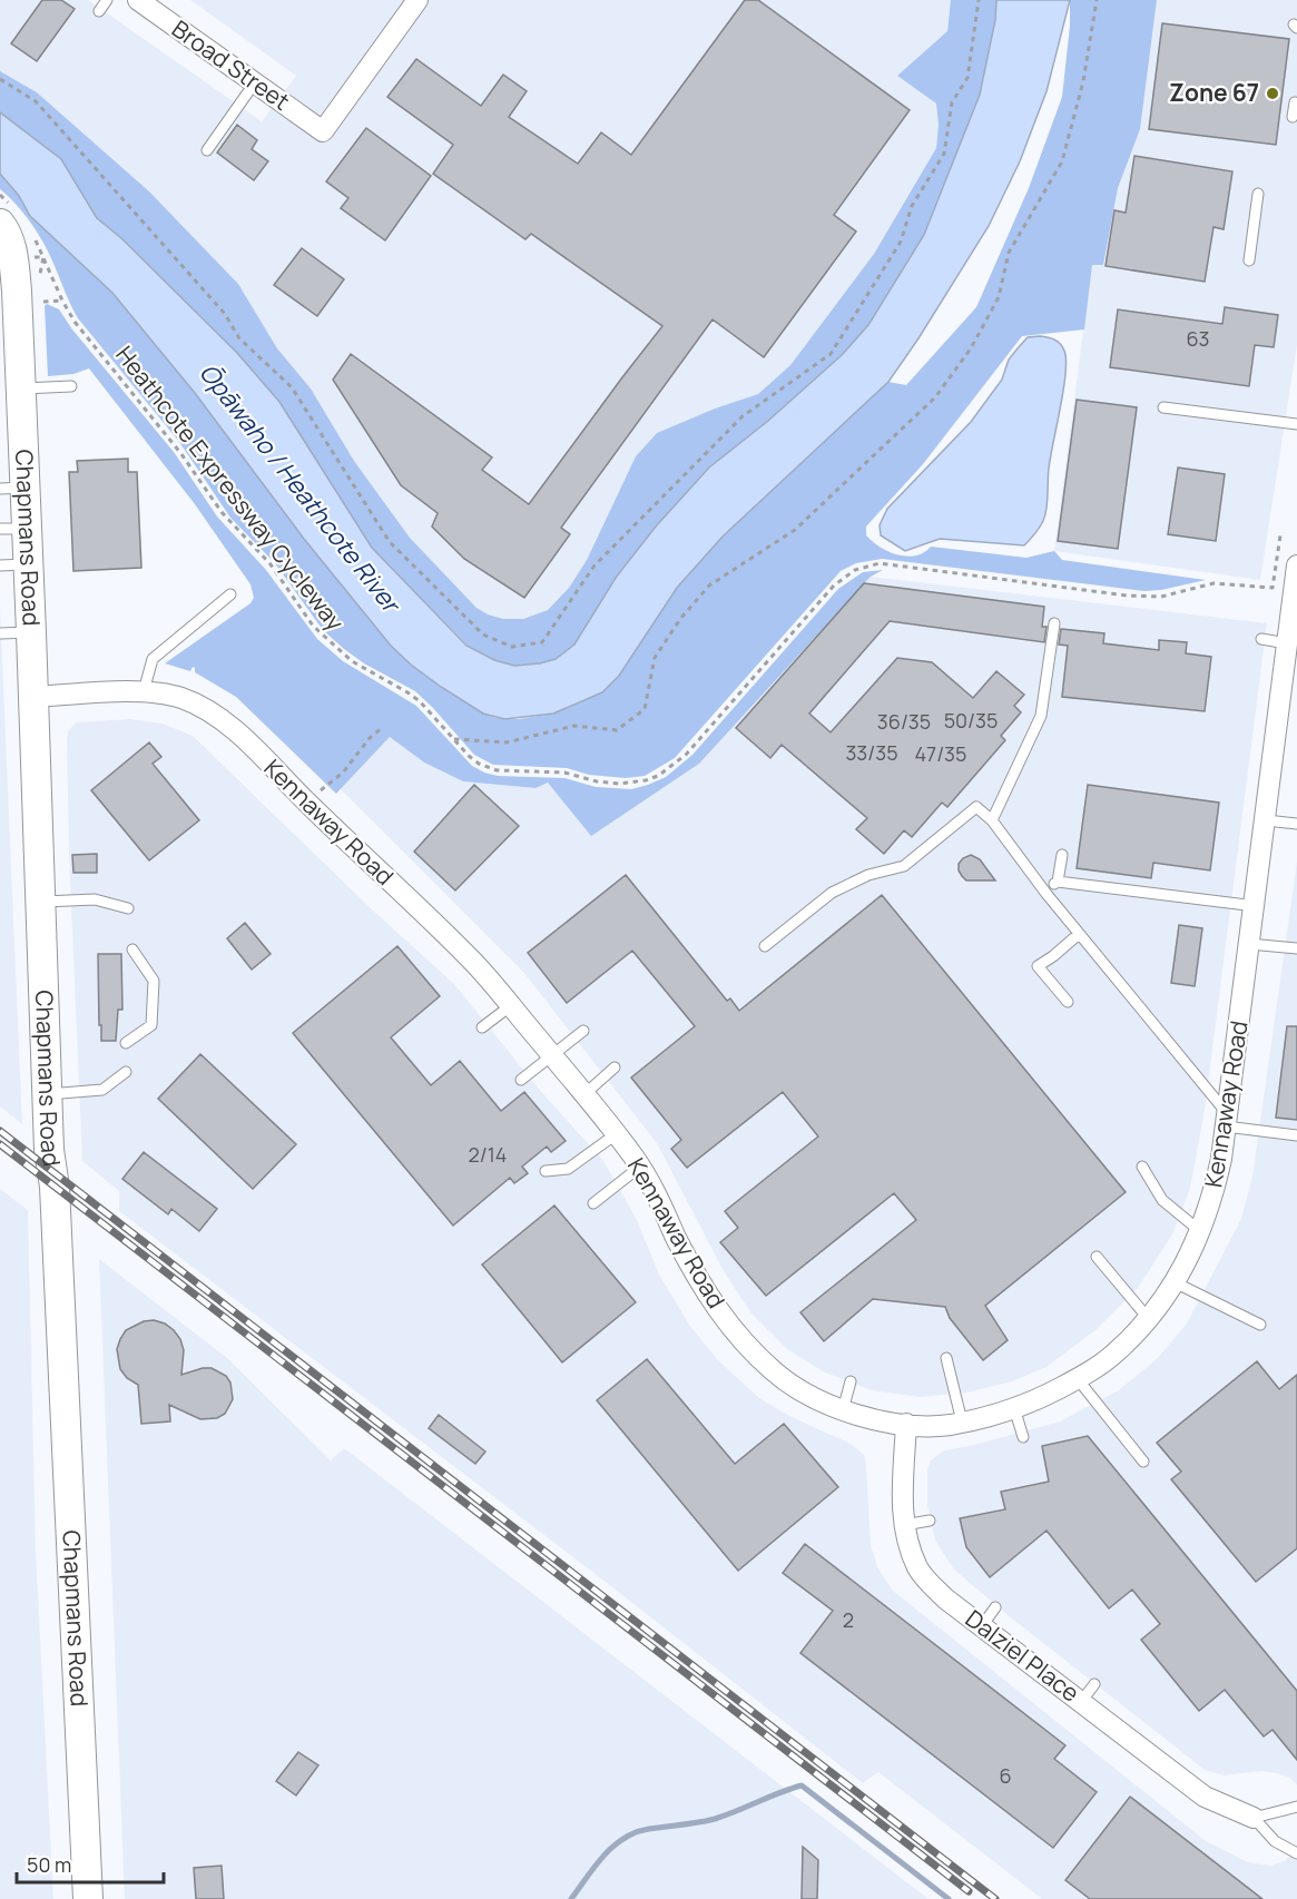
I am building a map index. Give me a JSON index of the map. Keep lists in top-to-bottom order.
{
  "streets": {
    "street": [
      "Broad Street",
      "Chapmans Road",
      "Kennaway Road",
      "Dalziel Place"
    ],
    "path": ["Heathcote Expressway Cycleway"]
  },
  "crossings": [
    ["Chapmans Road", "Kennaway Road"],
    ["Kennaway Road", "Dalziel Place"]
  ],
  "water": ["Ōpāwaho / Heathcote River"],
  "places": ["Zone 67"],
  "house_numbers": [
    "63",
    "50/35",
    "36/35",
    "33/35",
    "47/35",
    "2/14",
    "2",
    "6"
  ],
  "scale_bar": "50 m"
}
